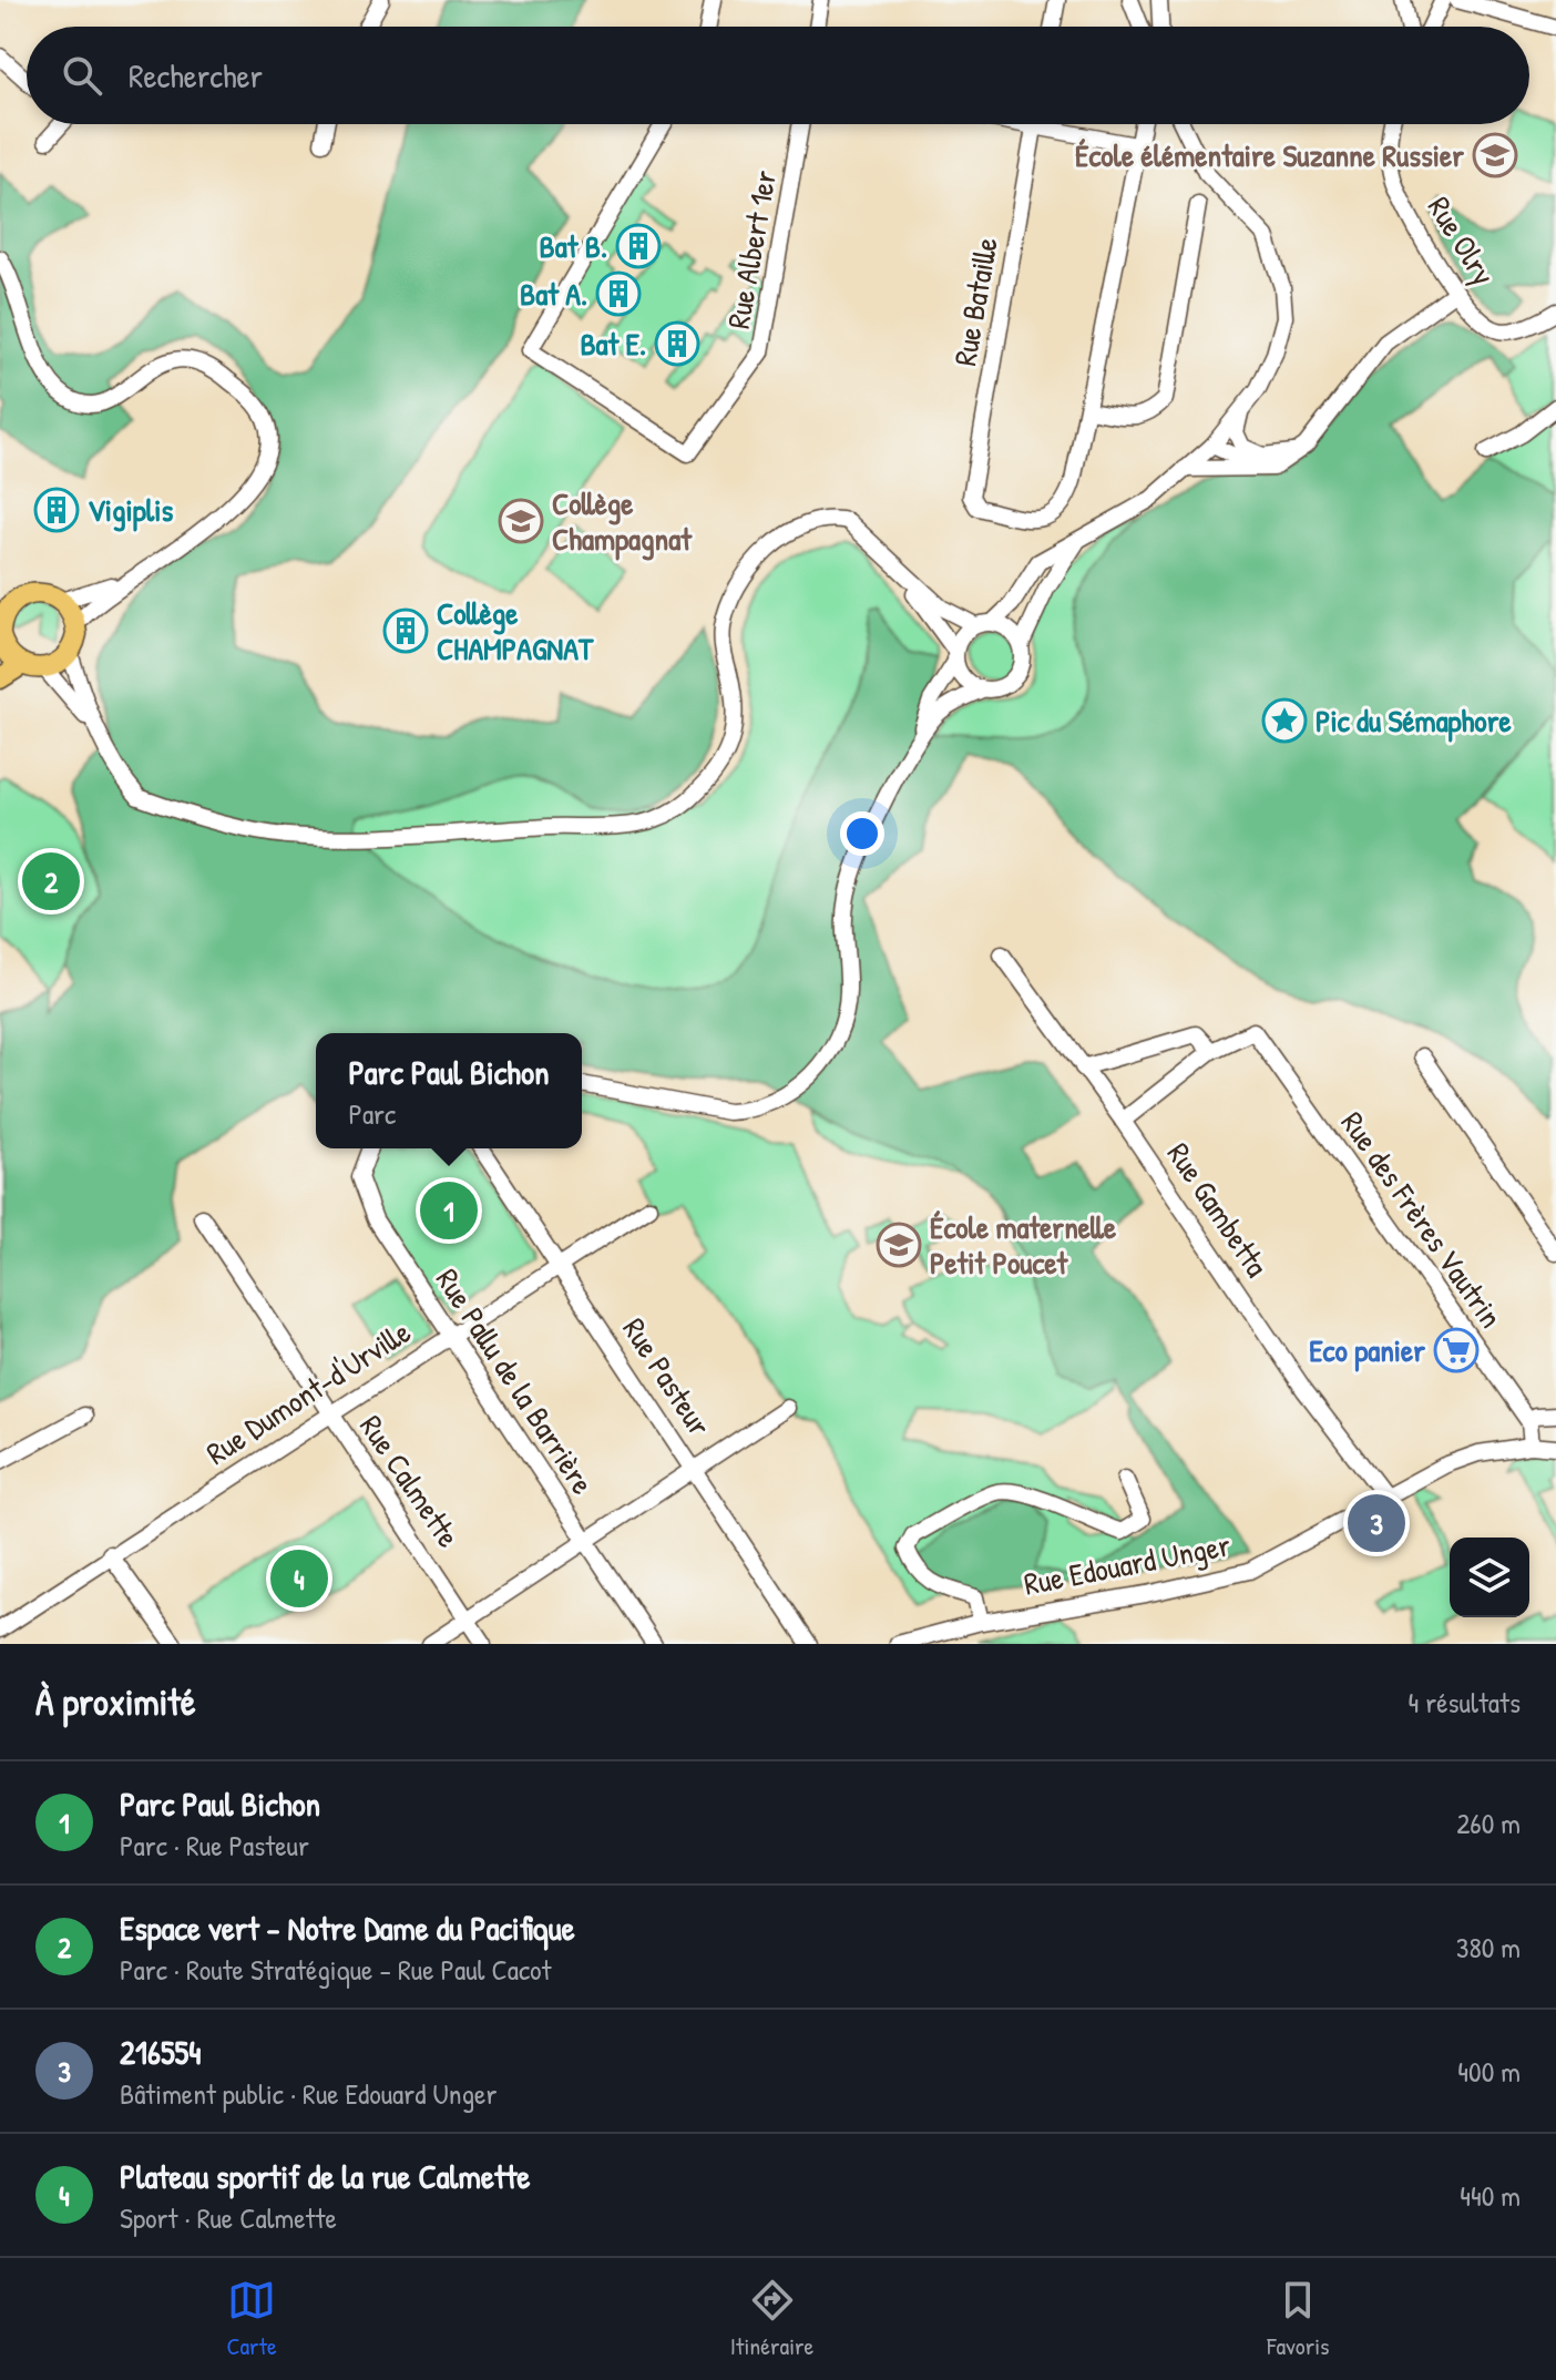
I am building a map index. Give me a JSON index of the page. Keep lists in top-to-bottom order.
{
  "streets": {
    "street": [
      "Rue Olry",
      "Rue Albert 1er",
      "Rue Bataille",
      "Rue Gambetta",
      "Rue des Frères Vautrin",
      "Rue Pasteur",
      "Rue Pallu de la Barrière",
      "Rue Dumont-d'Urville",
      "Rue Calmette",
      "Rue Edouard Unger"
    ]
  },
  "crossings": [
    ["Rue Gambetta", "Rue Edouard Unger"],
    ["Rue des Frères Vautrin", "Rue Edouard Unger"],
    ["Rue Pasteur", "Rue Dumont-d'Urville"],
    ["Rue Pallu de la Barrière", "Rue Dumont-d'Urville"],
    ["Rue Dumont-d'Urville", "Rue Calmette"]
  ],
  "places": {
    "school or university": ["École élémentaire Suzanne Russier", "Collège Champagnat", "École maternelle Petit Poucet"],
    "building": [
      "Bat B.",
      "Bat A.",
      "Bat E.",
      "Vigiplis",
      "Collège CHAMPAGNAT"
    ],
    "place": ["Pic du Sémaphore"],
    "supermarket": ["Eco panier"]
  },
  "page": {
    "search": "Rechercher",
    "pins": [
      "2",
      "1",
      "3",
      "4"
    ],
    "popup": ["Parc Paul Bichon", "Parc"],
    "heading": ["À proximité", "4 résultats"],
    "list": [
      {
        "mark": "1",
        "name": "Parc Paul Bichon",
        "note": "Parc · Rue Pasteur",
        "value": "260 m"
      },
      {
        "mark": "2",
        "name": "Espace vert - Notre Dame du Pacifique",
        "note": "Parc · Route Stratégique - Rue Paul Cacot",
        "value": "380 m"
      },
      {
        "mark": "3",
        "name": "216554",
        "note": "Bâtiment public · Rue Edouard Unger",
        "value": "400 m"
      },
      {
        "mark": "4",
        "name": "Plateau sportif de la rue Calmette",
        "note": "Sport · Rue Calmette",
        "value": "440 m"
      }
    ],
    "nav": ["Carte", "Itinéraire", "Favoris"]
  }
}
